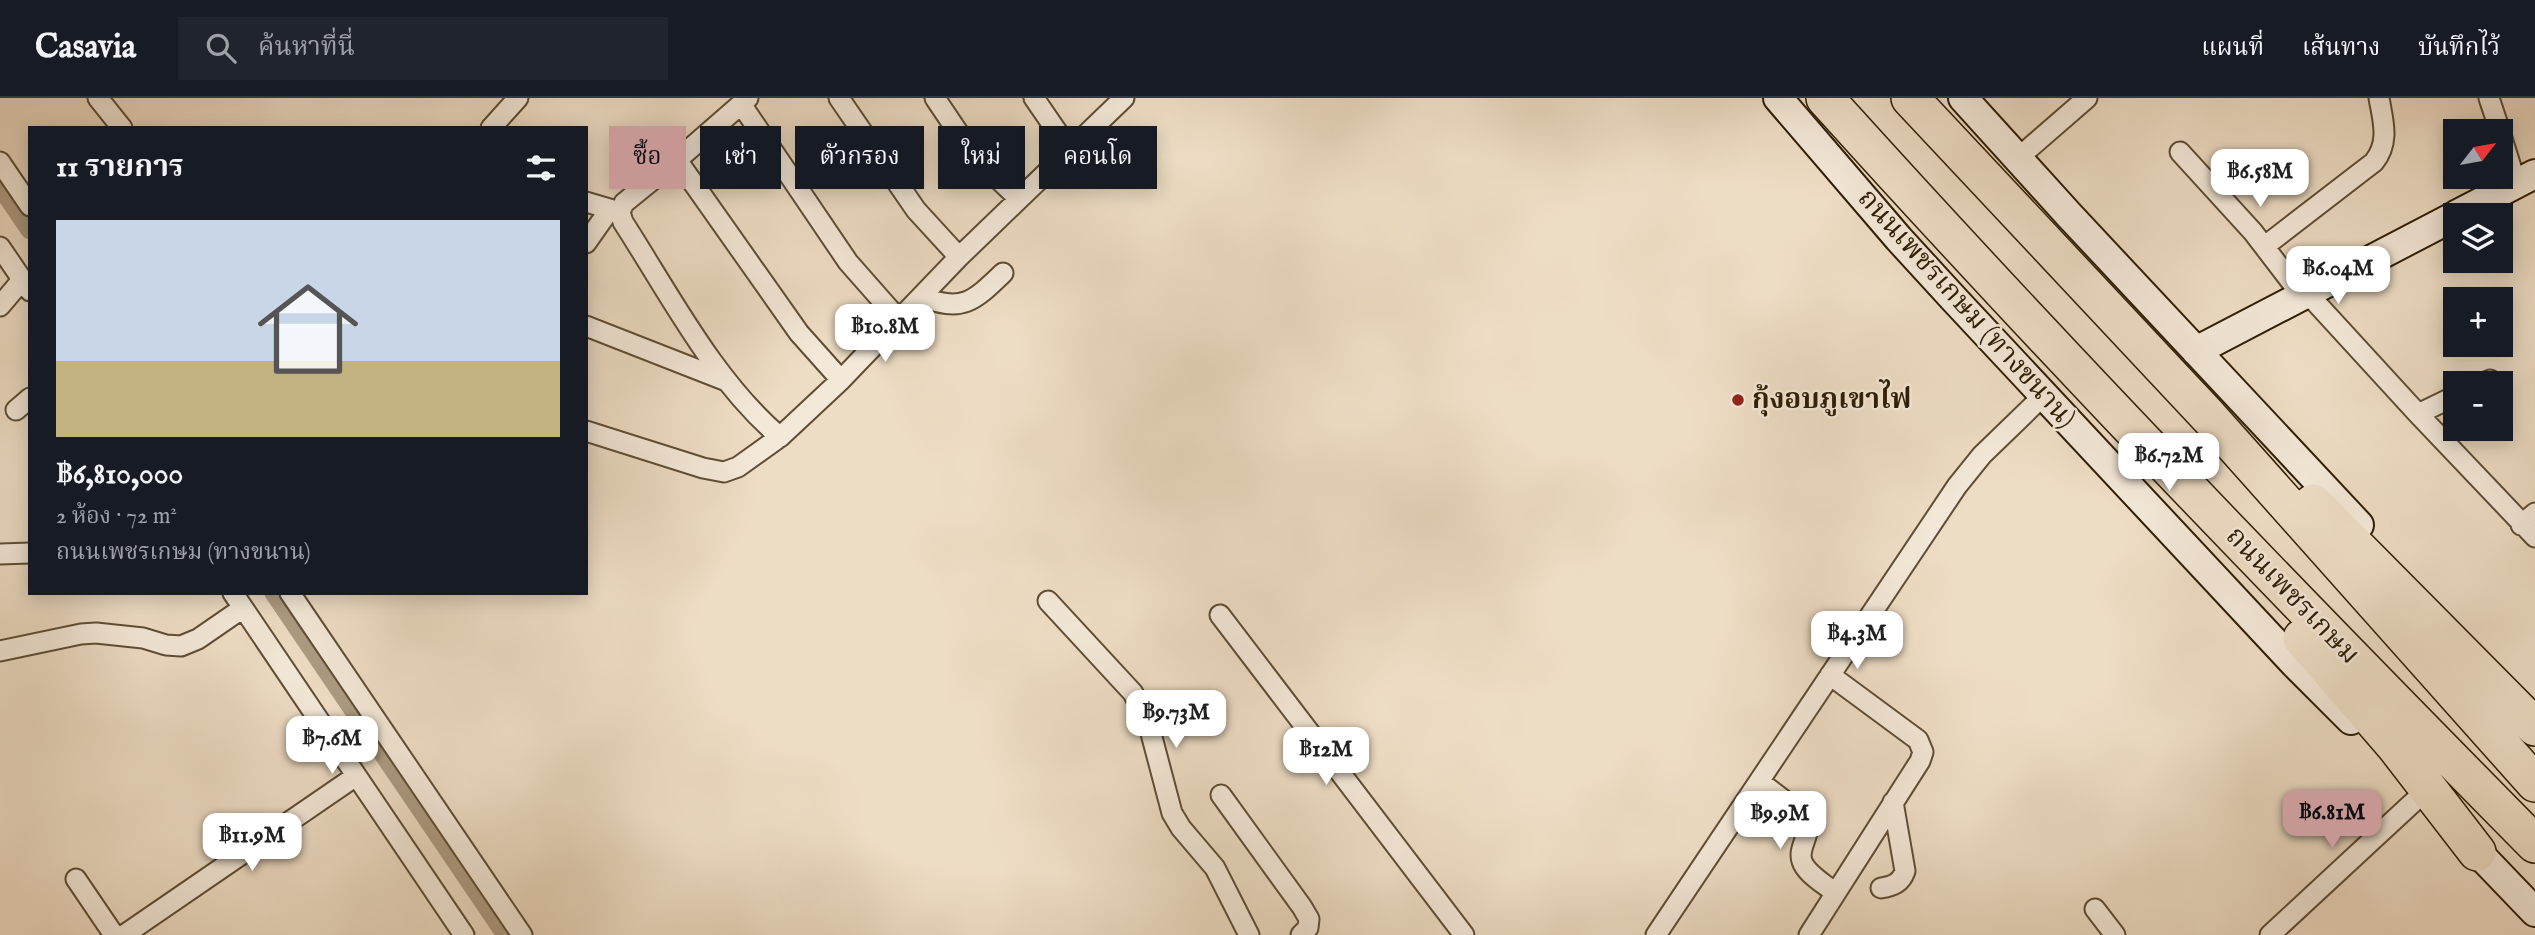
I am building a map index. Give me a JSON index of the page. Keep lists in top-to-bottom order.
{
  "streets": {
    "highway": ["ถนนเพชรเกษม"],
    "main road": ["ถนนเพชรเกษม (ทางขนาน)"]
  },
  "places": ["กุ้งอบภูเขาไฟ"],
  "north": "top right",
  "page": {
    "header": "Casavia",
    "search": "ค้นหาที่นี่",
    "nav": ["แผนที่", "เส้นทาง", "บันทึกไว้"],
    "map_buttons": ["+", "−"],
    "chip": [
      "ซื้อ",
      "เช่า",
      "ตัวกรอง",
      "ใหม่",
      "คอนโด"
    ],
    "heading": "11 รายการ",
    "price": [
      "฿6.58M",
      "฿6.04M",
      "฿10.8M",
      "฿6.72M",
      "฿4.3M",
      "฿9.73M",
      "฿7.6M",
      "฿12M",
      "฿6.81M",
      "฿9.9M",
      "฿11.9M"
    ],
    "list": [
      {
        "name": "฿6,810,000",
        "note": "2 ห้อง · 72 m² · ถนนเพชรเกษม (ทางขนาน)"
      }
    ]
  }
}
